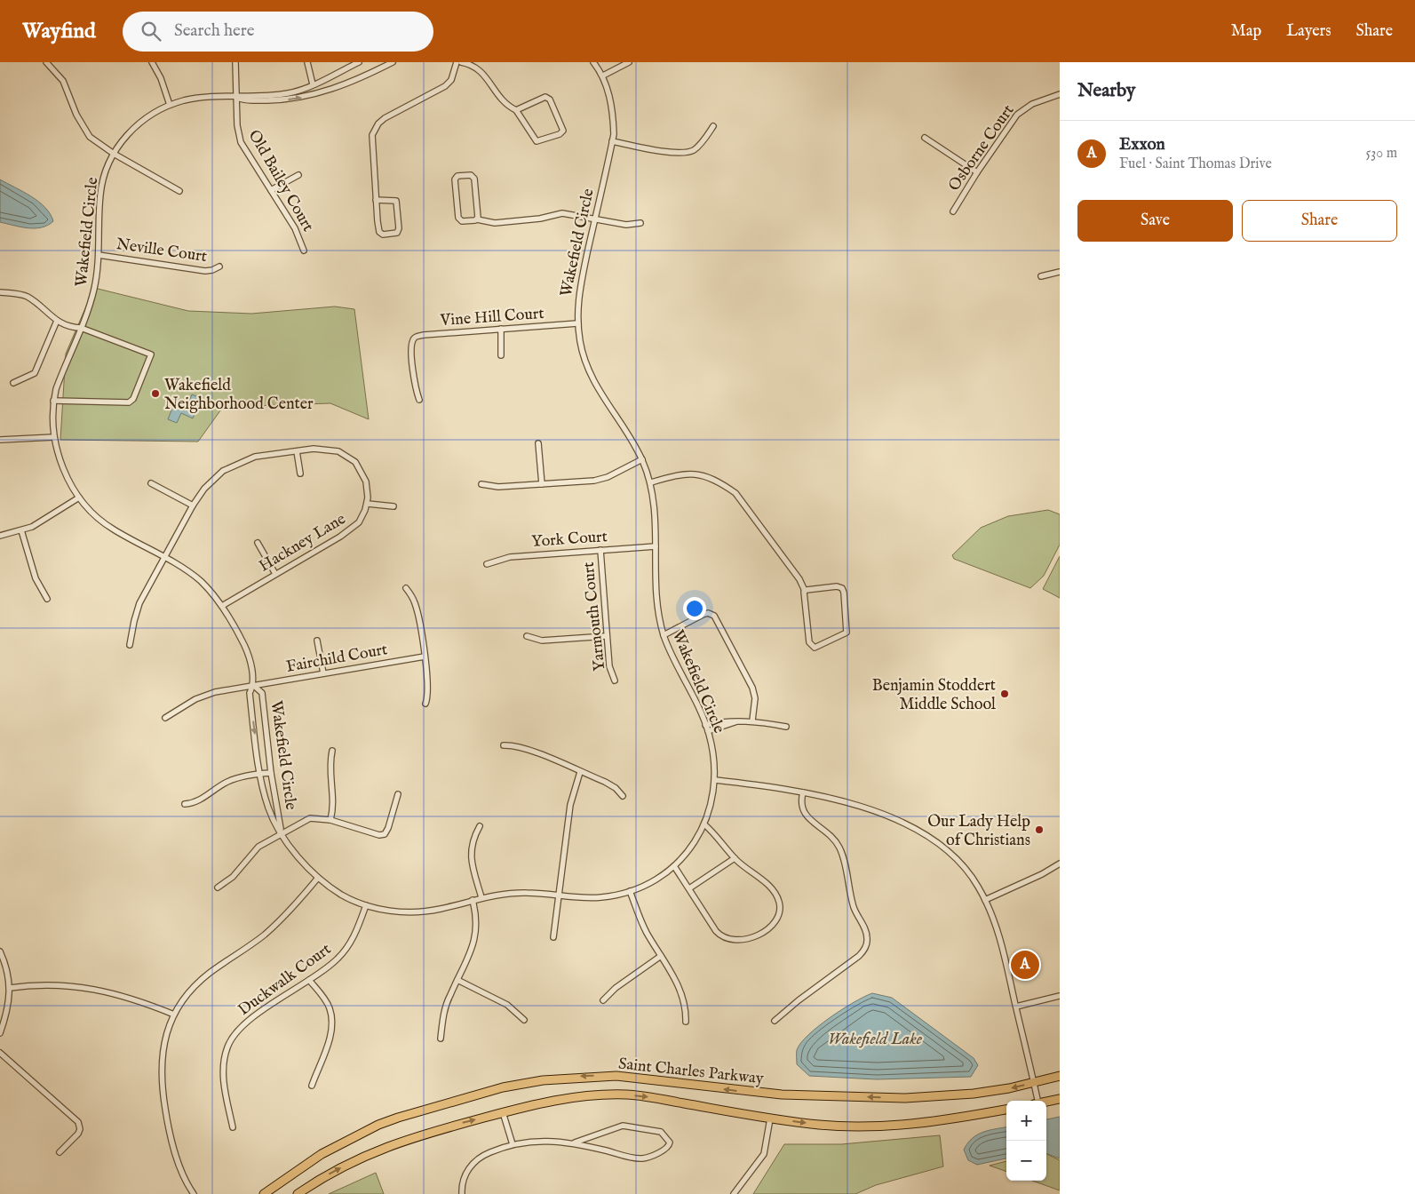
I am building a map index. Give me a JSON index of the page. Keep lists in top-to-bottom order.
{
  "streets": {
    "main road": ["Saint Charles Parkway"],
    "street": [
      "Osborne Court",
      "Old Bailey Court",
      "Wakefield Circle",
      "Neville Court",
      "Vine Hill Court",
      "York Court",
      "Hackney Lane",
      "Yarmouth Court",
      "Fairchild Court",
      "Duckwalk Court"
    ]
  },
  "crossings": [
    ["Old Bailey Court", "Wakefield Circle"],
    ["Wakefield Circle", "Neville Court"],
    ["Wakefield Circle", "Vine Hill Court"],
    ["Wakefield Circle", "York Court"],
    ["Wakefield Circle", "Hackney Lane"],
    ["Wakefield Circle", "Fairchild Court"],
    ["Wakefield Circle", "Duckwalk Court"],
    ["York Court", "Yarmouth Court"]
  ],
  "water": ["Wakefield Lake"],
  "places": ["Wakefield Neighborhood Center", "Benjamin Stoddert Middle School", "Our Lady Help of Christians"],
  "page": {
    "header": "Wayfind",
    "search": "Search here",
    "nav": ["Map", "Layers", "Share"],
    "heading": "Nearby",
    "list": [
      {
        "mark": "A",
        "name": "Exxon",
        "note": "Fuel · Saint Thomas Drive",
        "value": "530 m"
      }
    ],
    "buttons": ["Save", "Share"],
    "pins": "A",
    "map_buttons": ["+", "−"]
  }
}
